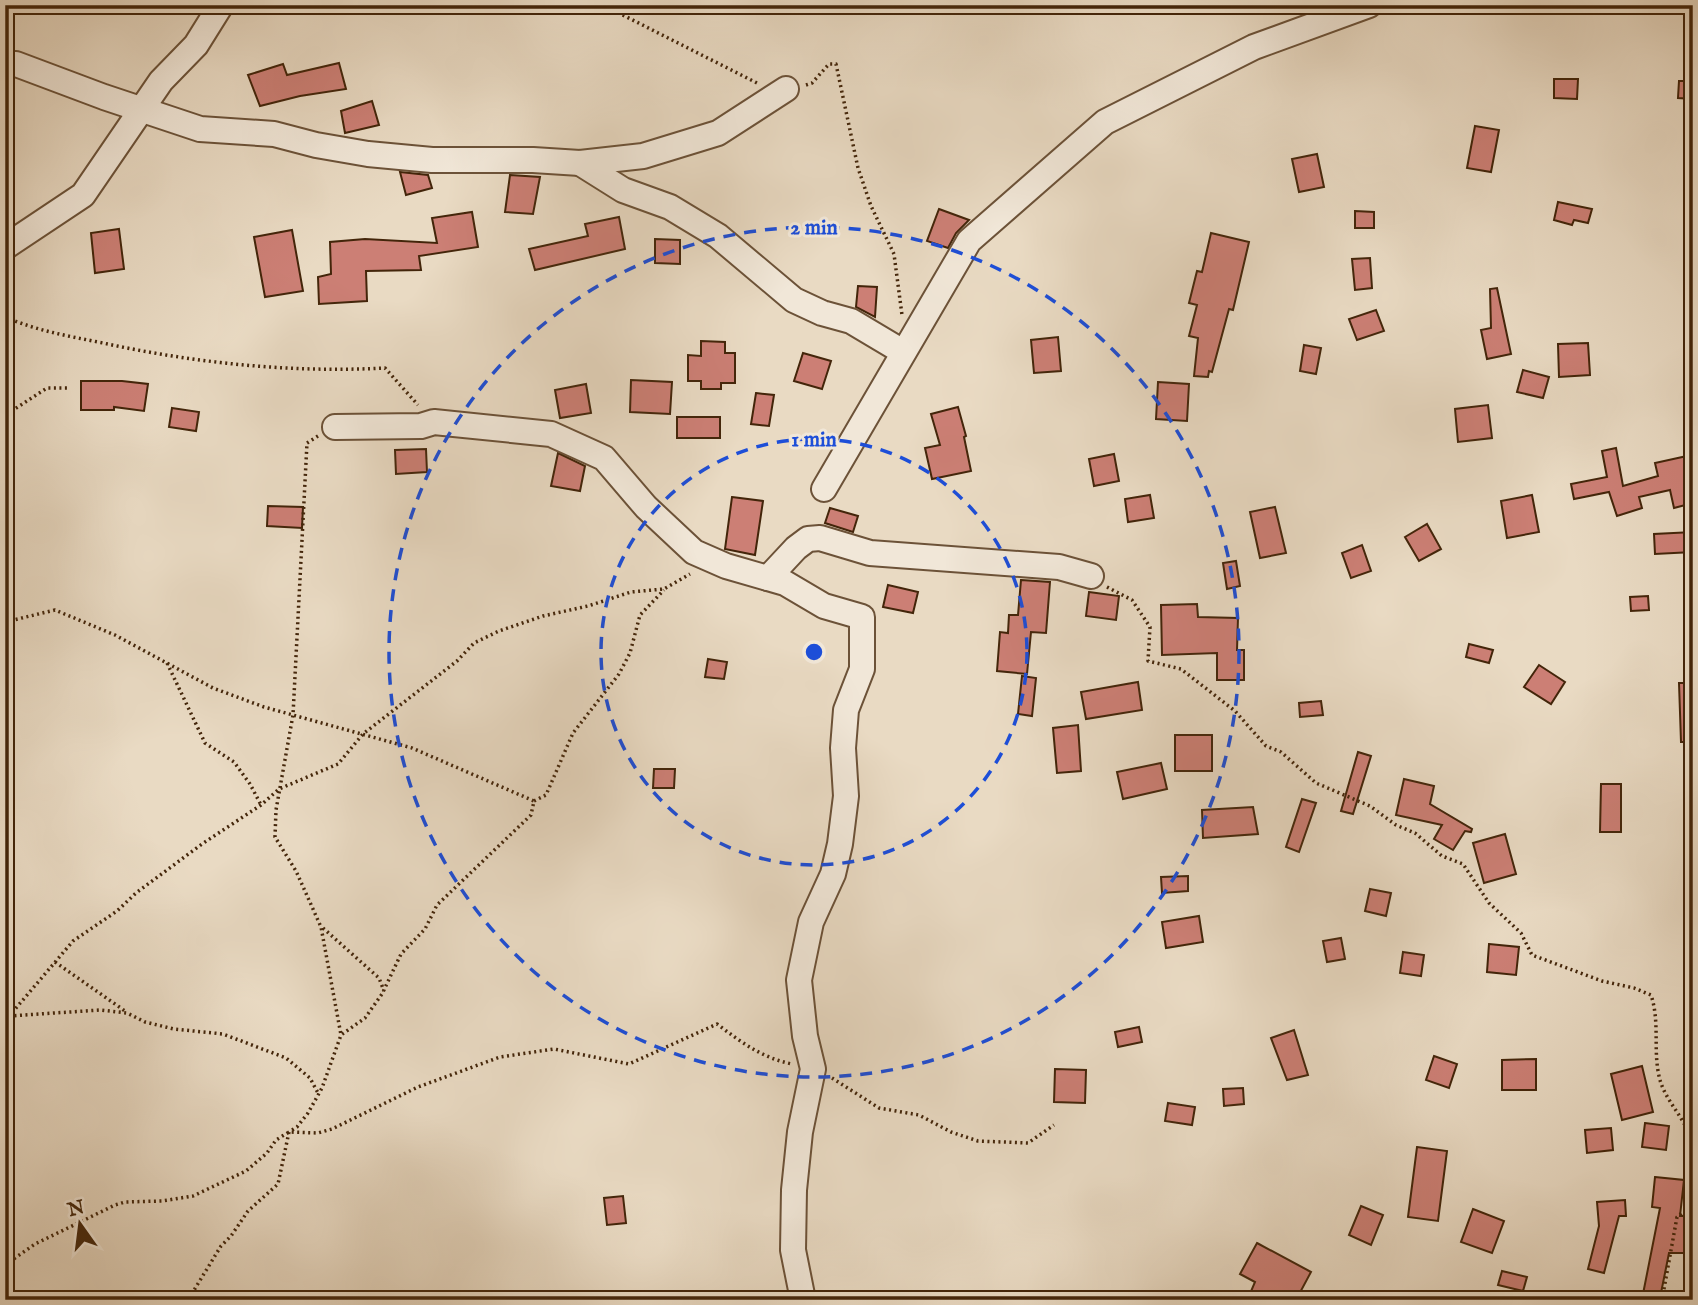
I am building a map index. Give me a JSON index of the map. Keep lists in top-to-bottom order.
{
  "north": "top",
  "rings": ["2 min", "1 min"]
}
